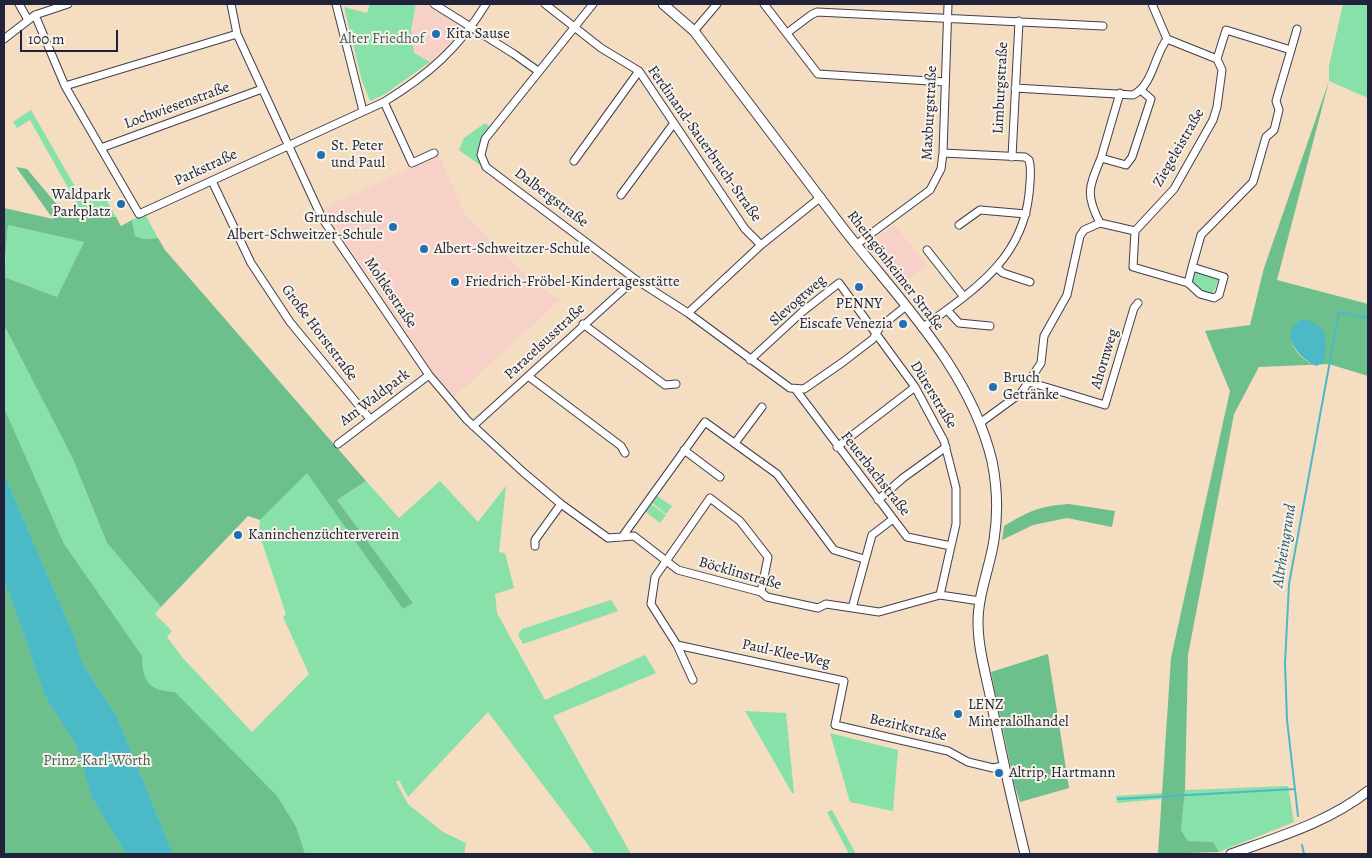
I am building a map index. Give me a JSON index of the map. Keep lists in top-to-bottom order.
{
  "streets": {
    "street": [
      "Limburgstraße",
      "Lochwiesenstraße",
      "Maxburgstraße",
      "Ferdinand-Sauerbruch-Straße",
      "Ziegeleistraße",
      "Parkstraße",
      "Dalbergstraße",
      "Rheingönheimer Straße",
      "Moltkestraße",
      "Slevogtweg",
      "Große Horststraße",
      "Paracelsusstraße",
      "Ahornweg",
      "Dürerstraße",
      "Am Waldpark",
      "Feuerbachstraße",
      "Böcklinstraße",
      "Paul-Klee-Weg",
      "Bezirkstraße"
    ]
  },
  "crossings": [
    ["Lochwiesenstraße", "Parkstraße"],
    ["Lochwiesenstraße", "Moltkestraße"],
    ["Maxburgstraße", "Rheingönheimer Straße"],
    ["Ferdinand-Sauerbruch-Straße", "Dalbergstraße"],
    ["Parkstraße", "Moltkestraße"],
    ["Parkstraße", "Große Horststraße"],
    ["Dalbergstraße", "Slevogtweg"],
    ["Dalbergstraße", "Paracelsusstraße"],
    ["Dalbergstraße", "Feuerbachstraße"],
    ["Rheingönheimer Straße", "Böcklinstraße"],
    ["Moltkestraße", "Paracelsusstraße"],
    ["Moltkestraße", "Am Waldpark"],
    ["Moltkestraße", "Böcklinstraße"],
    ["Slevogtweg", "Dürerstraße"],
    ["Große Horststraße", "Am Waldpark"],
    ["Dürerstraße", "Feuerbachstraße"],
    ["Dürerstraße", "Böcklinstraße"],
    ["Paul-Klee-Weg", "Bezirkstraße"]
  ],
  "water": ["Altrheingrund"],
  "parks": ["Alter Friedhof", "Prinz-Karl-Wörth"],
  "places": [
    "Kita Sause",
    "St. Peter und Paul",
    "Waldpark Parkplatz",
    "Grundschule Albert-Schweitzer-Schule",
    "Albert-Schweitzer-Schule",
    "Friedrich-Fröbel-Kindertagesstätte",
    "PENNY",
    "Eiscafe Venezia",
    "Bruch Getränke",
    "Kaninchenzüchterverein",
    "LENZ Mineralölhandel",
    "Altrip, Hartmann"
  ],
  "scale_bar": "100 m"
}
